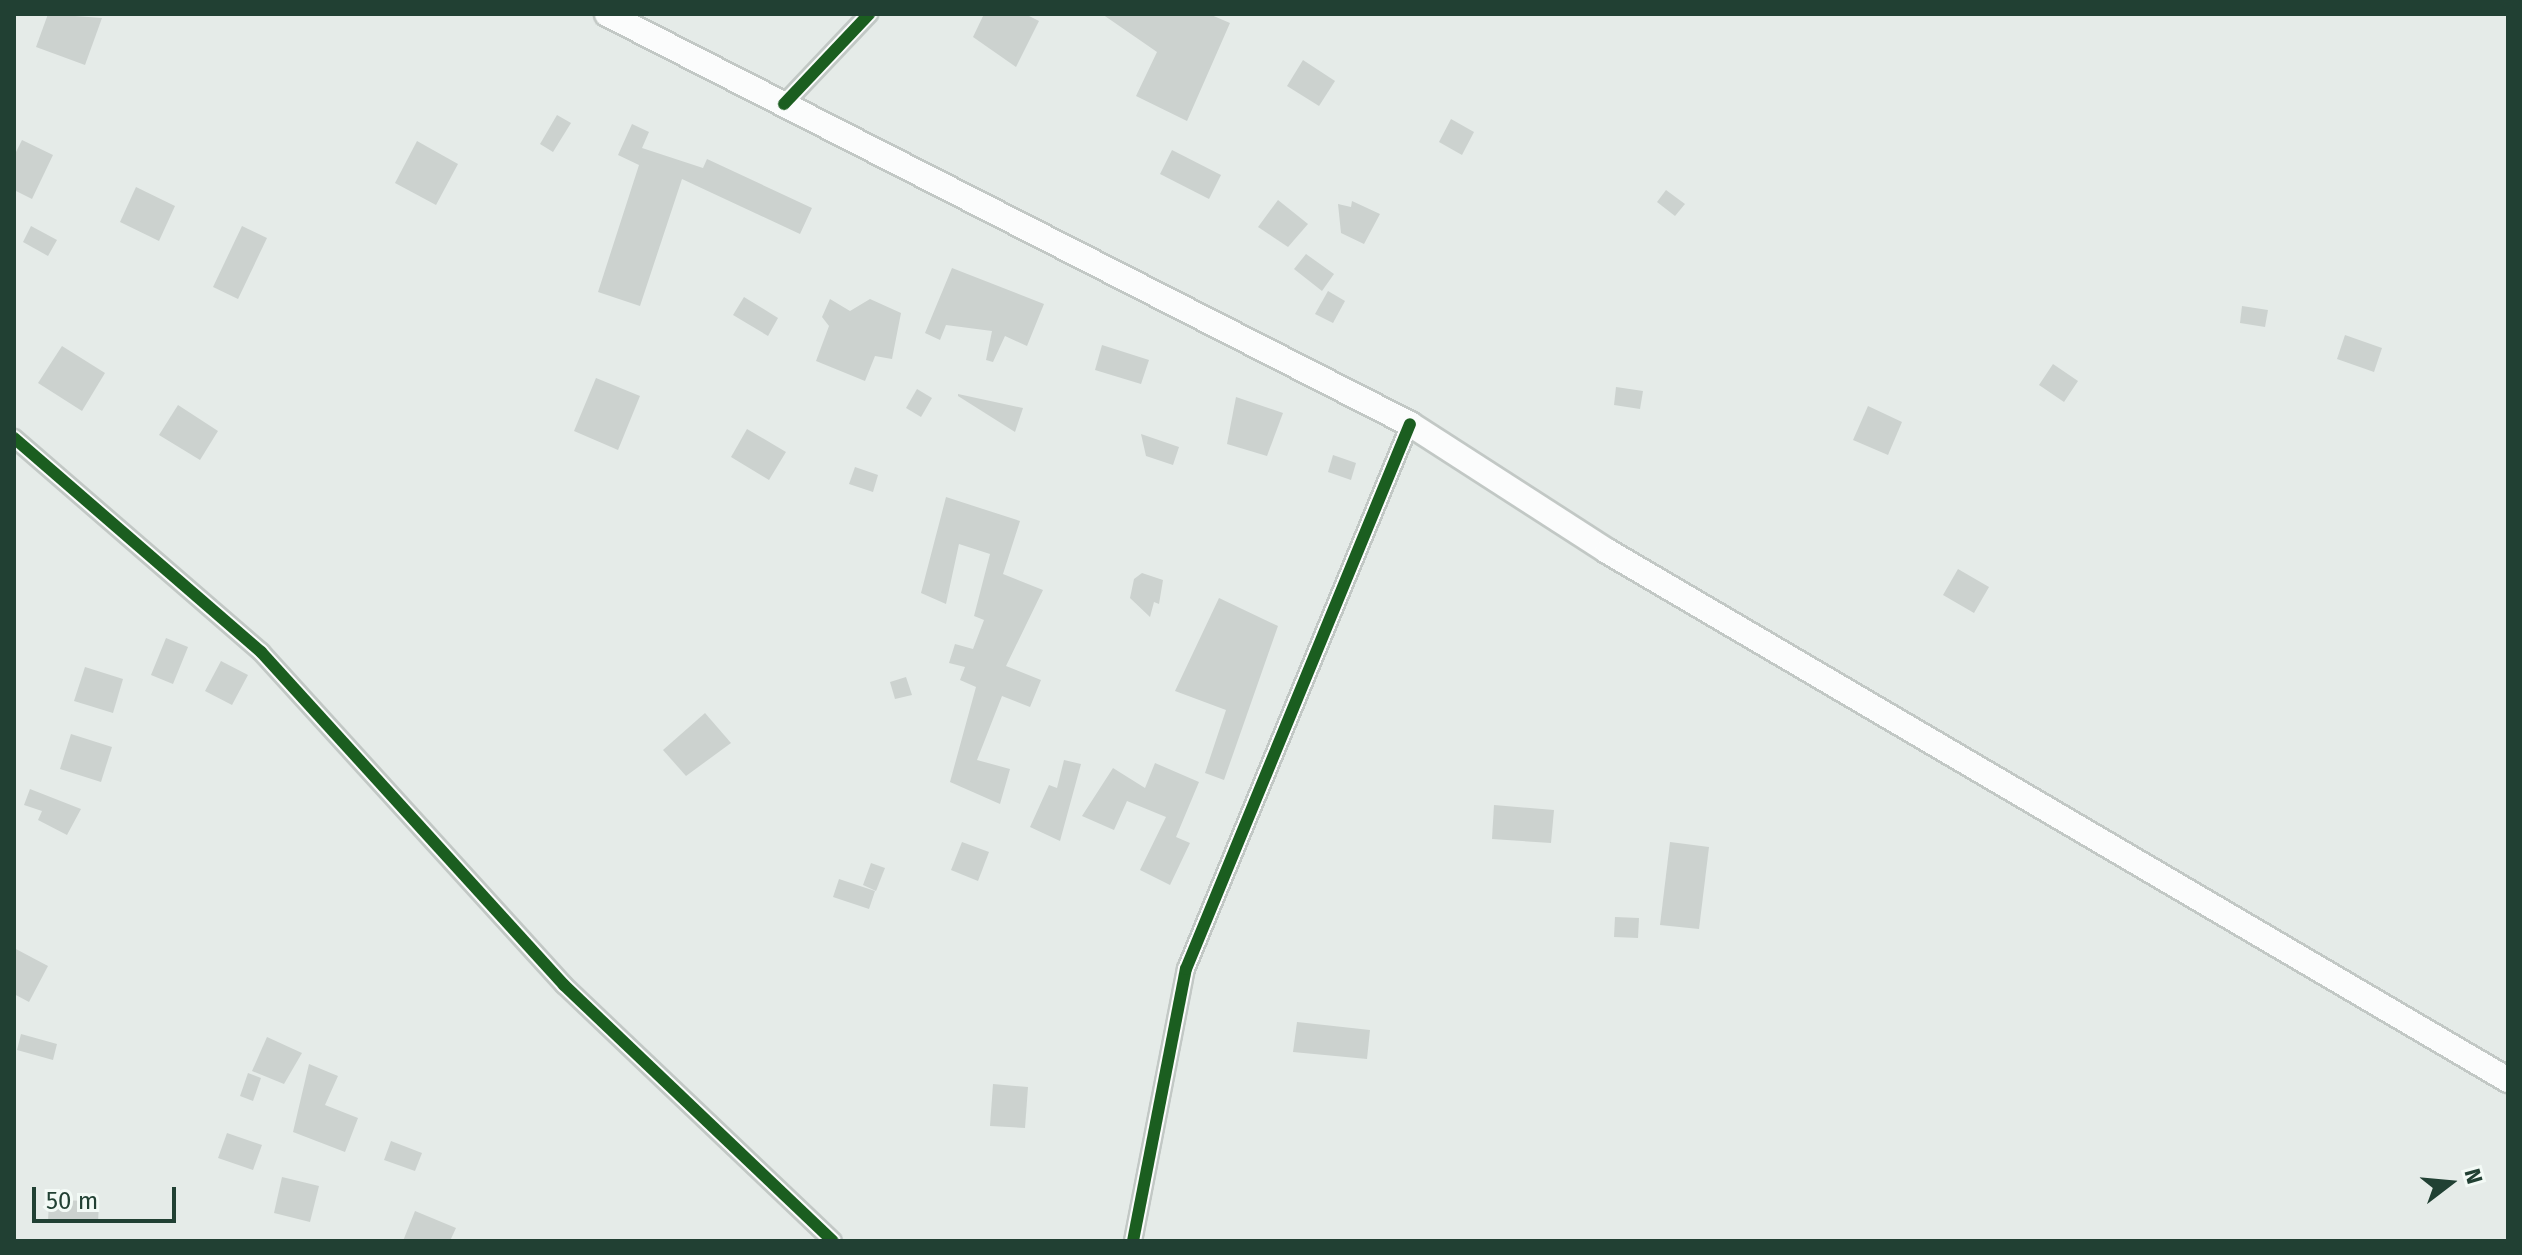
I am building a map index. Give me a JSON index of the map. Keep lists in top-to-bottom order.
{
  "scale_bar": "50 m",
  "north": "right"
}
